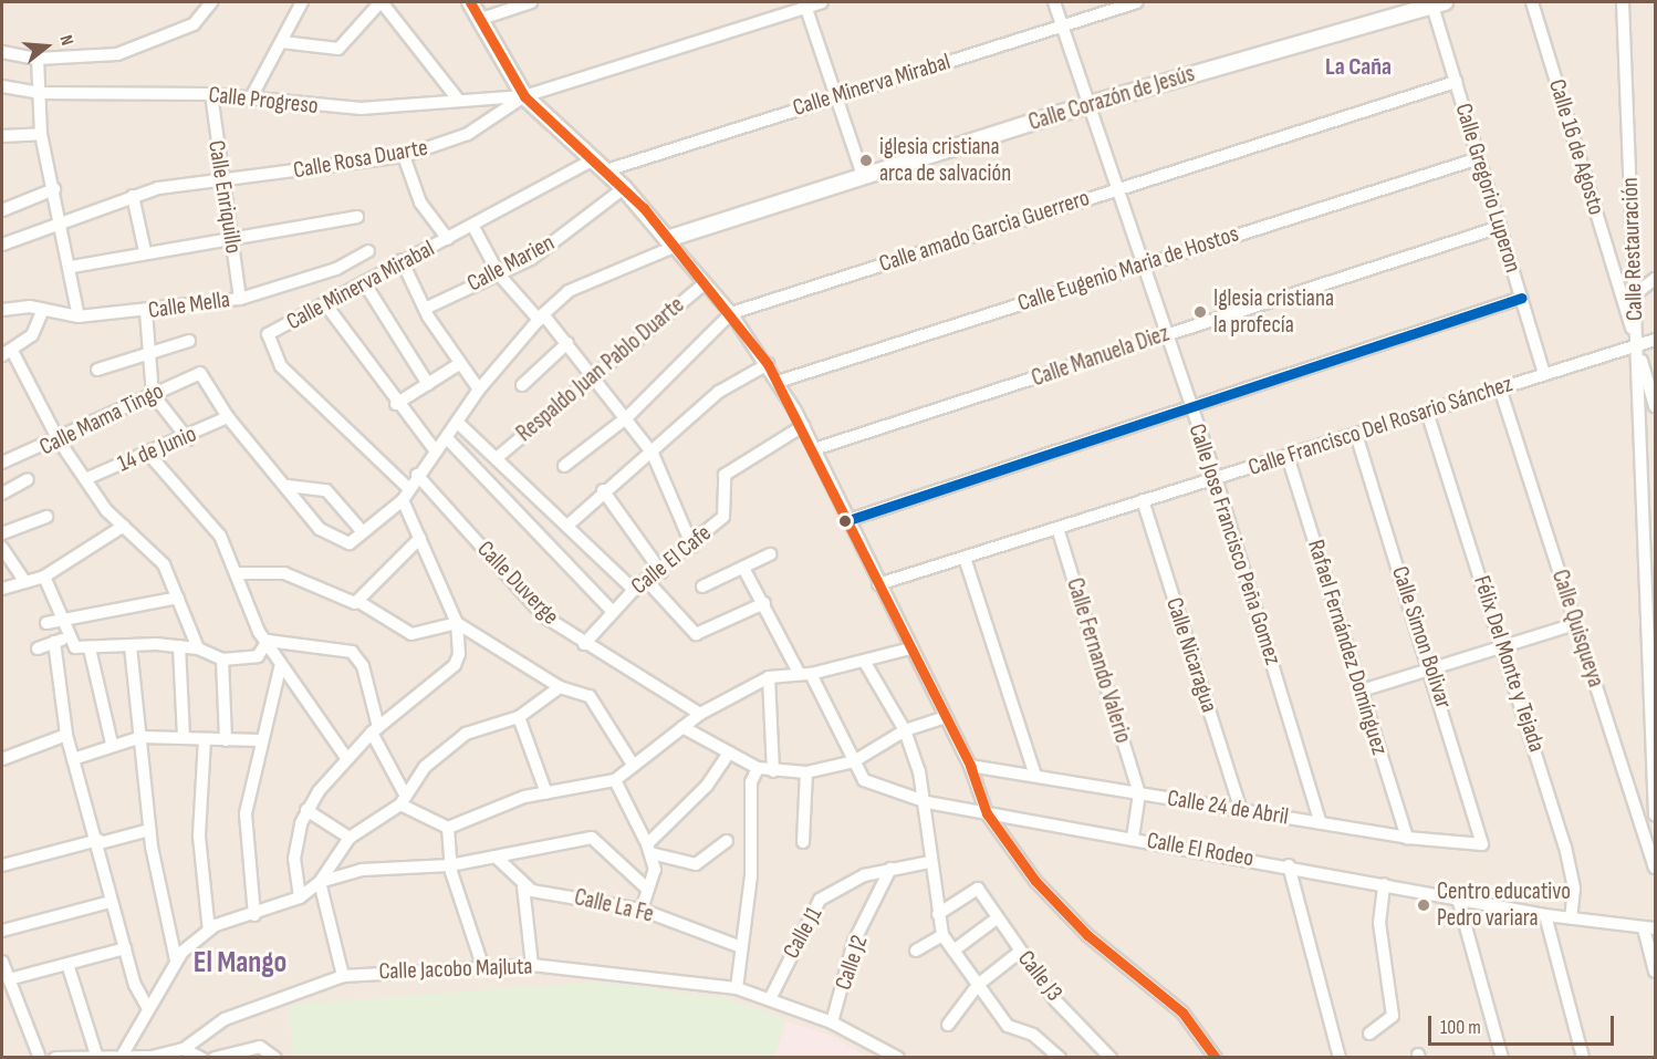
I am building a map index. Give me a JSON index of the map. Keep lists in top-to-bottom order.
{
  "streets": {
    "street": [
      "Calle Minerva Mirabal",
      "Calle Corazón de Jesús",
      "Calle Progreso",
      "Calle 16 de Agosto",
      "Calle Rosa Duarte",
      "Calle Gregorio Luperon",
      "Calle Enriquillo",
      "Calle amado Garcia Guerrero",
      "Calle Restauración",
      "Calle Marien",
      "Calle Eugenio Maria de Hostos",
      "Calle Mella",
      "Calle Manuela Diez",
      "Respaldo Juan Pablo Duarte",
      "Calle Mama Tingo",
      "Calle Francisco Del Rosario Sánchez",
      "14 de Junio",
      "Calle Jose Francisco Peña Gomez",
      "Calle El Cafe",
      "Calle Duverge",
      "Calle Quisqueya",
      "Calle Simon Bolivar",
      "Rafael Fernández Domínguez",
      "Calle Nicaragua",
      "Calle Fernando Valerio",
      "Félix Del Monte y Tejada",
      "Calle 24 de Abril",
      "Calle El Rodeo",
      "Calle La Fe",
      "Calle J1",
      "Calle J2",
      "Calle Jacobo Majluta",
      "Calle J3"
    ]
  },
  "crossings": [
    ["Calle Minerva Mirabal", "Calle Jose Francisco Peña Gomez"],
    ["Calle Corazón de Jesús", "Calle Gregorio Luperon"],
    ["Calle Corazón de Jesús", "Calle Jose Francisco Peña Gomez"],
    ["Calle Progreso", "Calle Rosa Duarte"],
    ["Calle Progreso", "Calle Enriquillo"],
    ["Calle 16 de Agosto", "Calle Restauración"],
    ["Calle 16 de Agosto", "Calle Francisco Del Rosario Sánchez"],
    ["Calle Rosa Duarte", "Calle Enriquillo"],
    ["Calle Gregorio Luperon", "Calle amado Garcia Guerrero"],
    ["Calle Gregorio Luperon", "Calle Eugenio Maria de Hostos"],
    ["Calle Gregorio Luperon", "Calle Manuela Diez"],
    ["Calle Gregorio Luperon", "Calle Francisco Del Rosario Sánchez"],
    ["Calle Enriquillo", "Calle Mella"],
    ["Calle amado Garcia Guerrero", "Calle Jose Francisco Peña Gomez"],
    ["Calle Restauración", "Calle Francisco Del Rosario Sánchez"],
    ["Calle Eugenio Maria de Hostos", "Calle Jose Francisco Peña Gomez"],
    ["Calle Manuela Diez", "Calle Jose Francisco Peña Gomez"],
    ["Calle Mama Tingo", "14 de Junio"],
    ["Calle Francisco Del Rosario Sánchez", "Calle Jose Francisco Peña Gomez"],
    ["Calle Francisco Del Rosario Sánchez", "Calle Quisqueya"],
    ["Calle Francisco Del Rosario Sánchez", "Calle Simon Bolivar"],
    ["Calle Francisco Del Rosario Sánchez", "Rafael Fernández Domínguez"],
    ["Calle Francisco Del Rosario Sánchez", "Calle Nicaragua"],
    ["Calle Francisco Del Rosario Sánchez", "Calle Fernando Valerio"],
    ["Calle Francisco Del Rosario Sánchez", "Félix Del Monte y Tejada"],
    ["Calle Jose Francisco Peña Gomez", "Calle 24 de Abril"],
    ["Calle El Cafe", "Calle Duverge"],
    ["Calle Simon Bolivar", "Calle 24 de Abril"],
    ["Rafael Fernández Domínguez", "Calle 24 de Abril"],
    ["Calle Nicaragua", "Calle 24 de Abril"],
    ["Calle Fernando Valerio", "Calle 24 de Abril"],
    ["Félix Del Monte y Tejada", "Calle El Rodeo"],
    ["Calle J1", "Calle J2"],
    ["Calle J1", "Calle Jacobo Majluta"],
    ["Calle J2", "Calle Jacobo Majluta"]
  ],
  "districts": ["La Caña", "El Mango"],
  "places": ["iglesia cristiana arca de salvación", "Iglesia cristiana la profecía", "Centro educativo Pedro variara"],
  "scale_bar": "100 m",
  "north": "right"
}
